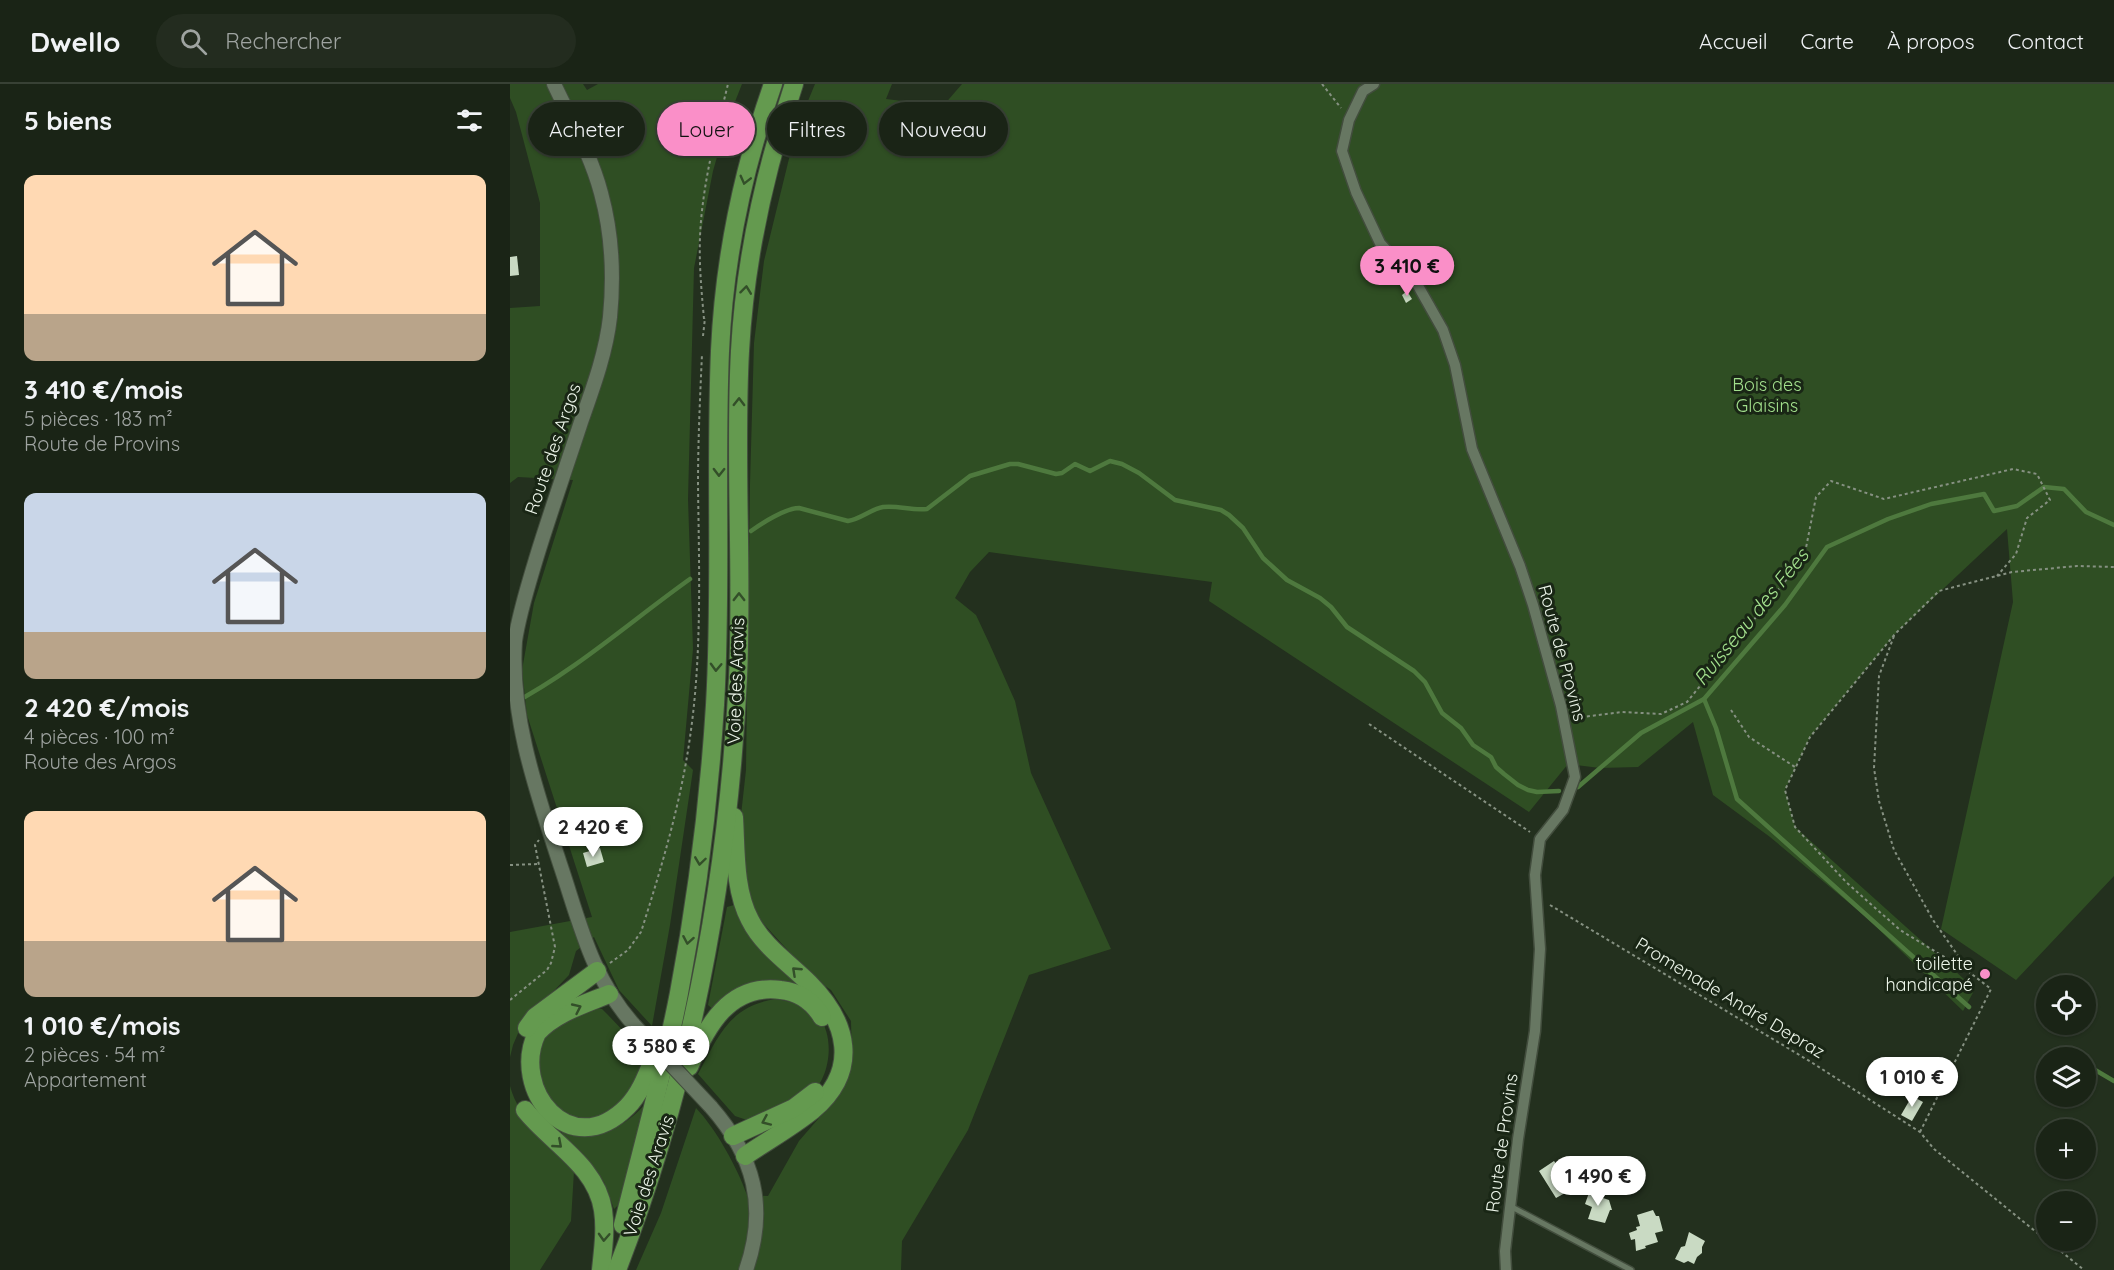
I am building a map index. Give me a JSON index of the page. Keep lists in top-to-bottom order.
{
  "streets": {
    "highway": ["Voie des Aravis"],
    "street": ["Route des Argos", "Route de Provins"],
    "path": ["Promenade André Depraz"]
  },
  "crossings": [
    ["Route de Provins", "Promenade André Depraz"]
  ],
  "water": ["Ruisseau des Fées"],
  "parks": ["Bois des Glaisins"],
  "places": ["toilette handicapé"],
  "page": {
    "header": "Dwello",
    "search": "Rechercher",
    "nav": [
      "Accueil",
      "Carte",
      "À propos",
      "Contact"
    ],
    "heading": "5 biens",
    "chip": [
      "Acheter",
      "Louer",
      "Filtres",
      "Nouveau"
    ],
    "list": [
      {
        "name": "3 410 €/mois",
        "note": "5 pièces · 183 m² · Route de Provins"
      },
      {
        "name": "2 420 €/mois",
        "note": "4 pièces · 100 m² · Route des Argos"
      },
      {
        "name": "1 010 €/mois",
        "note": "2 pièces · 54 m² · Appartement"
      }
    ],
    "price": [
      "3 410 €",
      "2 420 €",
      "3 580 €",
      "1 010 €",
      "1 490 €"
    ],
    "map_buttons": ["+", "−"]
  }
}
